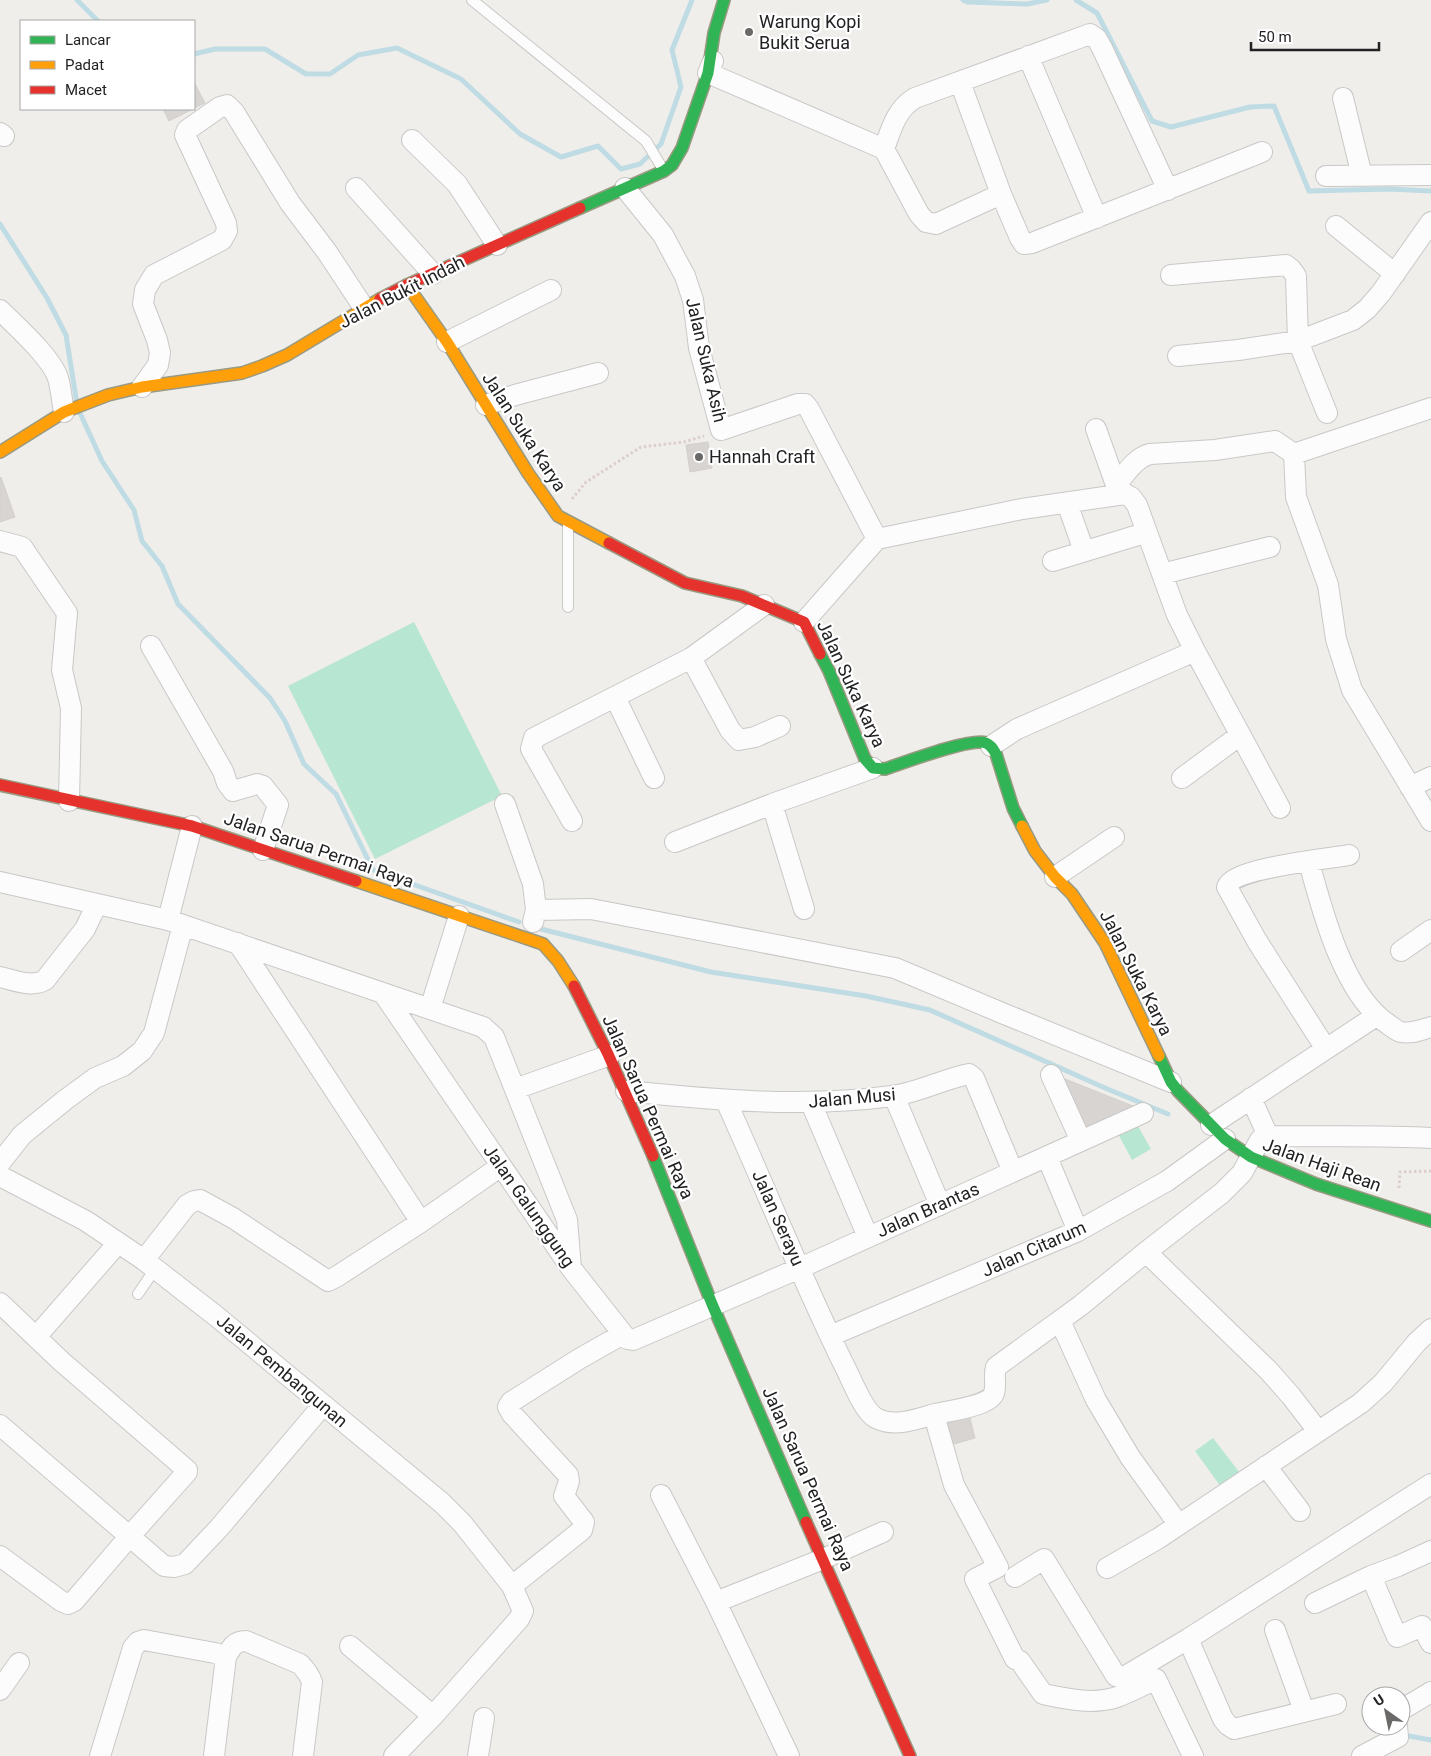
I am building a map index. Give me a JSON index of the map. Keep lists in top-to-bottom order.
{
  "streets": {
    "street": [
      "Jalan Bukit Indah",
      "Jalan Suka Asih",
      "Jalan Suka Karya",
      "Jalan Sarua Permai Raya",
      "Jalan Musi",
      "Jalan Haji Rean",
      "Jalan Galunggung",
      "Jalan Brantas",
      "Jalan Serayu",
      "Jalan Citarum",
      "Jalan Pembangunan"
    ]
  },
  "crossings": [
    ["Jalan Bukit Indah", "Jalan Suka Asih"],
    ["Jalan Bukit Indah", "Jalan Suka Karya"],
    ["Jalan Suka Karya", "Jalan Haji Rean"],
    ["Jalan Suka Karya", "Jalan Citarum"],
    ["Jalan Sarua Permai Raya", "Jalan Musi"],
    ["Jalan Sarua Permai Raya", "Jalan Brantas"],
    ["Jalan Musi", "Jalan Brantas"],
    ["Jalan Musi", "Jalan Serayu"],
    ["Jalan Haji Rean", "Jalan Citarum"],
    ["Jalan Brantas", "Jalan Serayu"],
    ["Jalan Serayu", "Jalan Citarum"]
  ],
  "places": ["Warung Kopi Bukit Serua", "Hannah Craft"],
  "legend": ["Lancar", "Padat", "Macet"],
  "scale_bar": "50 m",
  "north": "top left"
}
